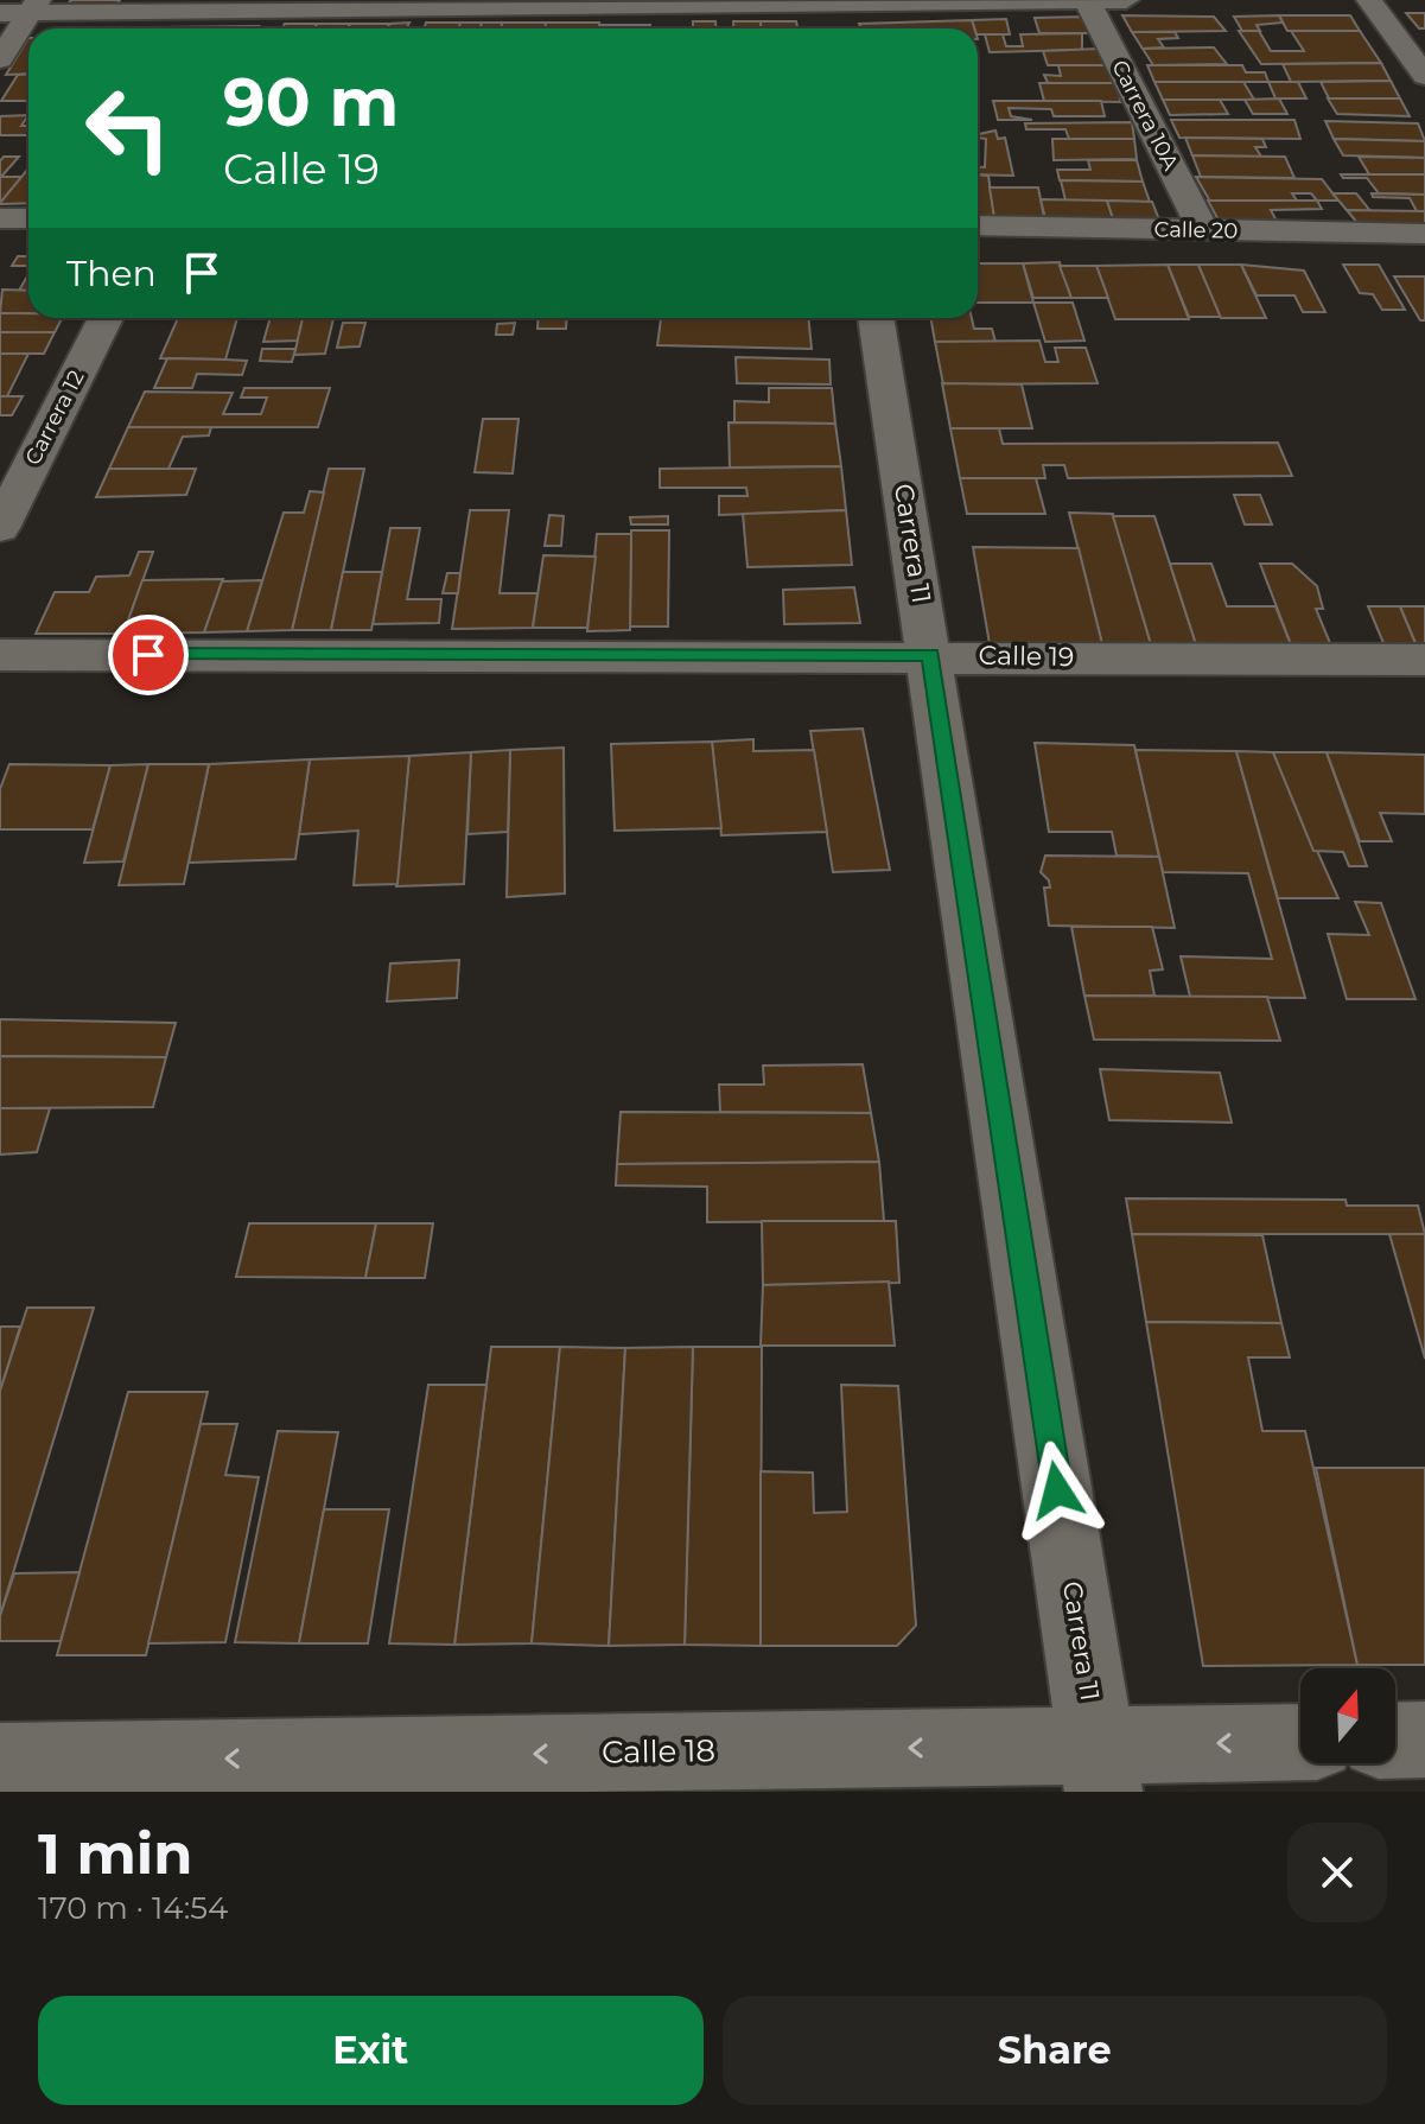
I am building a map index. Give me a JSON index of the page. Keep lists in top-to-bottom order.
{
  "streets": {
    "street": [
      "Carrera 10A",
      "Calle 20",
      "Carrera 12",
      "Carrera 11",
      "Calle 19",
      "Calle 18"
    ]
  },
  "crossings": [
    ["Carrera 10A", "Calle 20"],
    ["Carrera 11", "Calle 19"],
    ["Carrera 11", "Calle 18"]
  ],
  "one_way": ["Calle 18"],
  "north": "top",
  "page": {
    "turn": ["90 m", "Calle 19"],
    "then": "Then",
    "heading": ["1 min", "170 m · 14:54"],
    "buttons": ["Exit", "Share"]
  }
}
